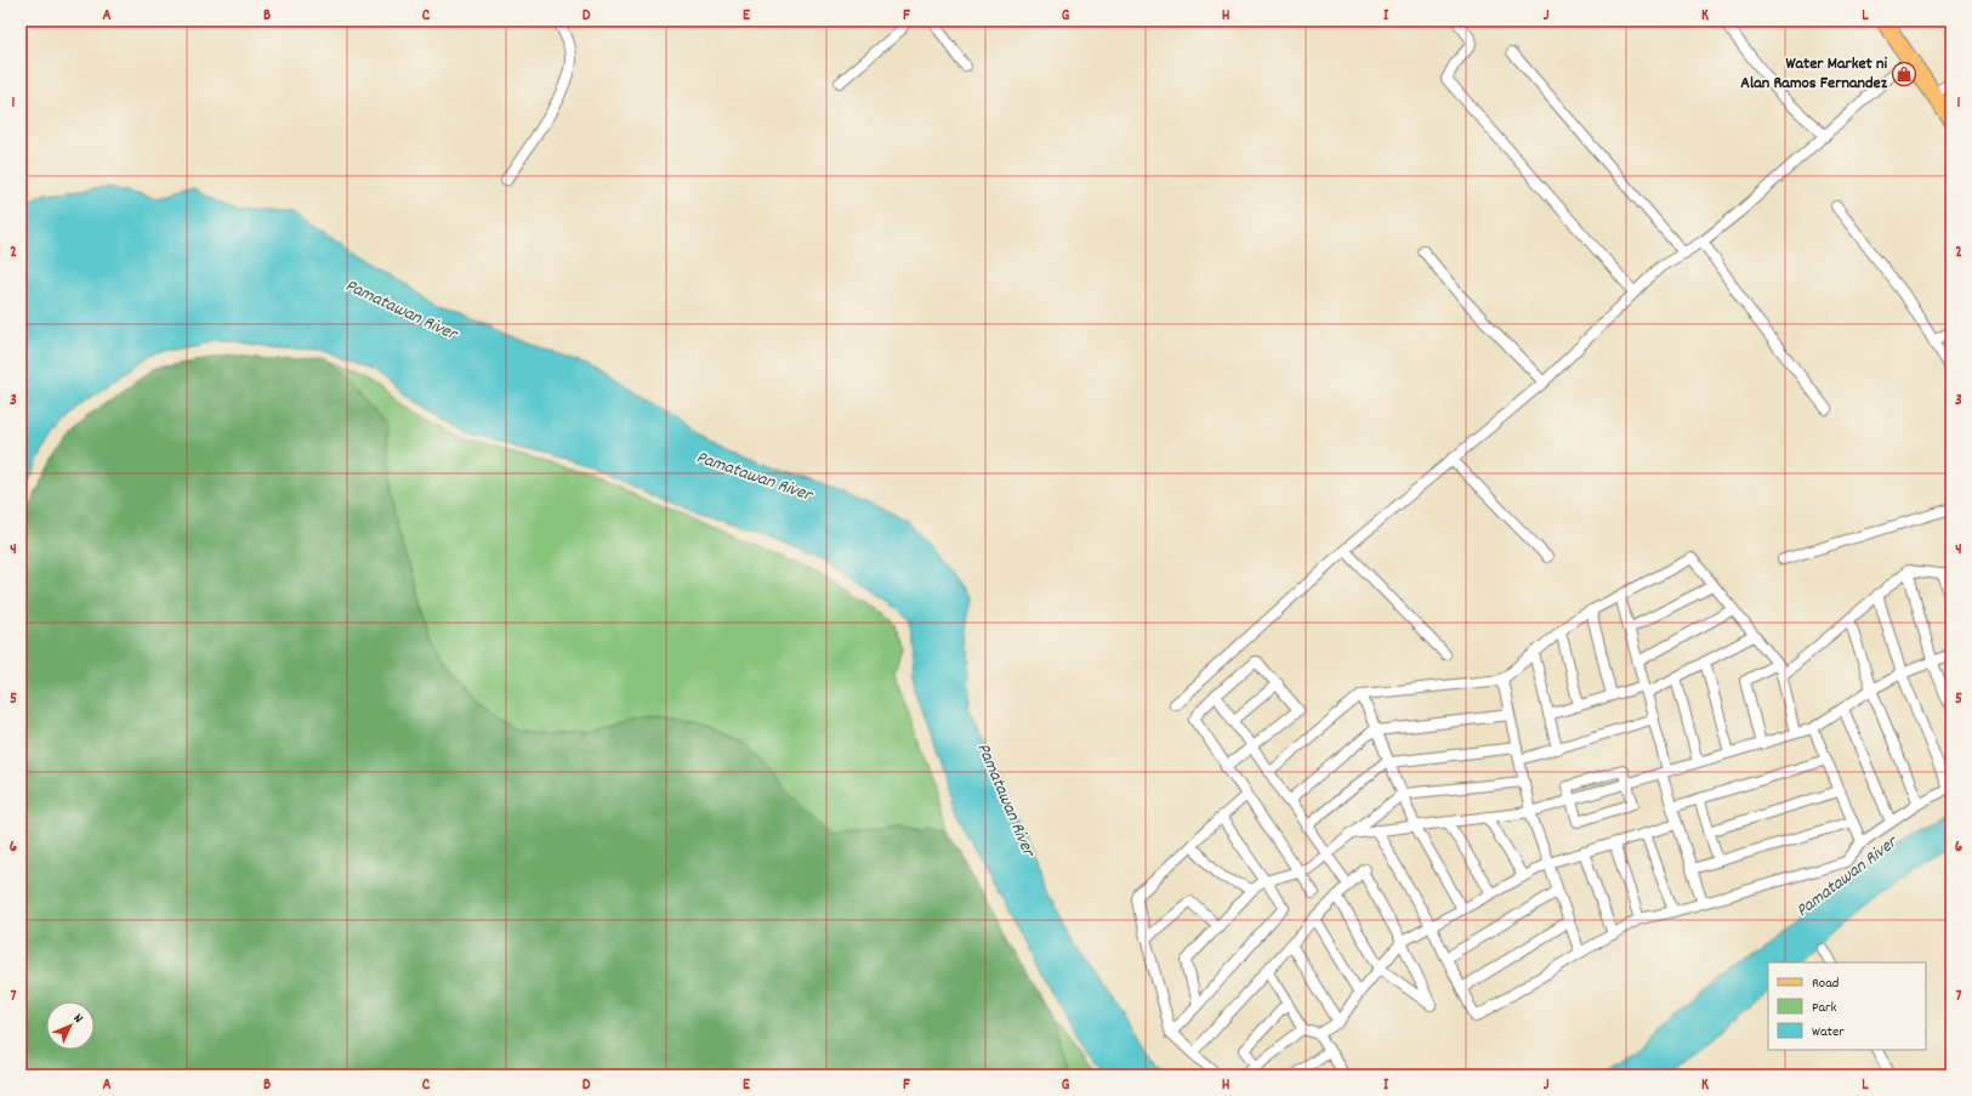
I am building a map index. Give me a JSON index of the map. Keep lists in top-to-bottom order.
{
  "water": ["Pamatawan River"],
  "places": {
    "shop": ["Water Market ni Alan Ramos Fernandez"]
  },
  "legend": ["Road", "Park", "Water"],
  "north": "top right",
  "grid": {
    "columns": [
      "A",
      "B",
      "C",
      "D",
      "E",
      "F",
      "G",
      "H",
      "I",
      "J",
      "K",
      "L"
    ],
    "rows": [
      "1",
      "2",
      "3",
      "4",
      "5",
      "6",
      "7"
    ]
  }
}
